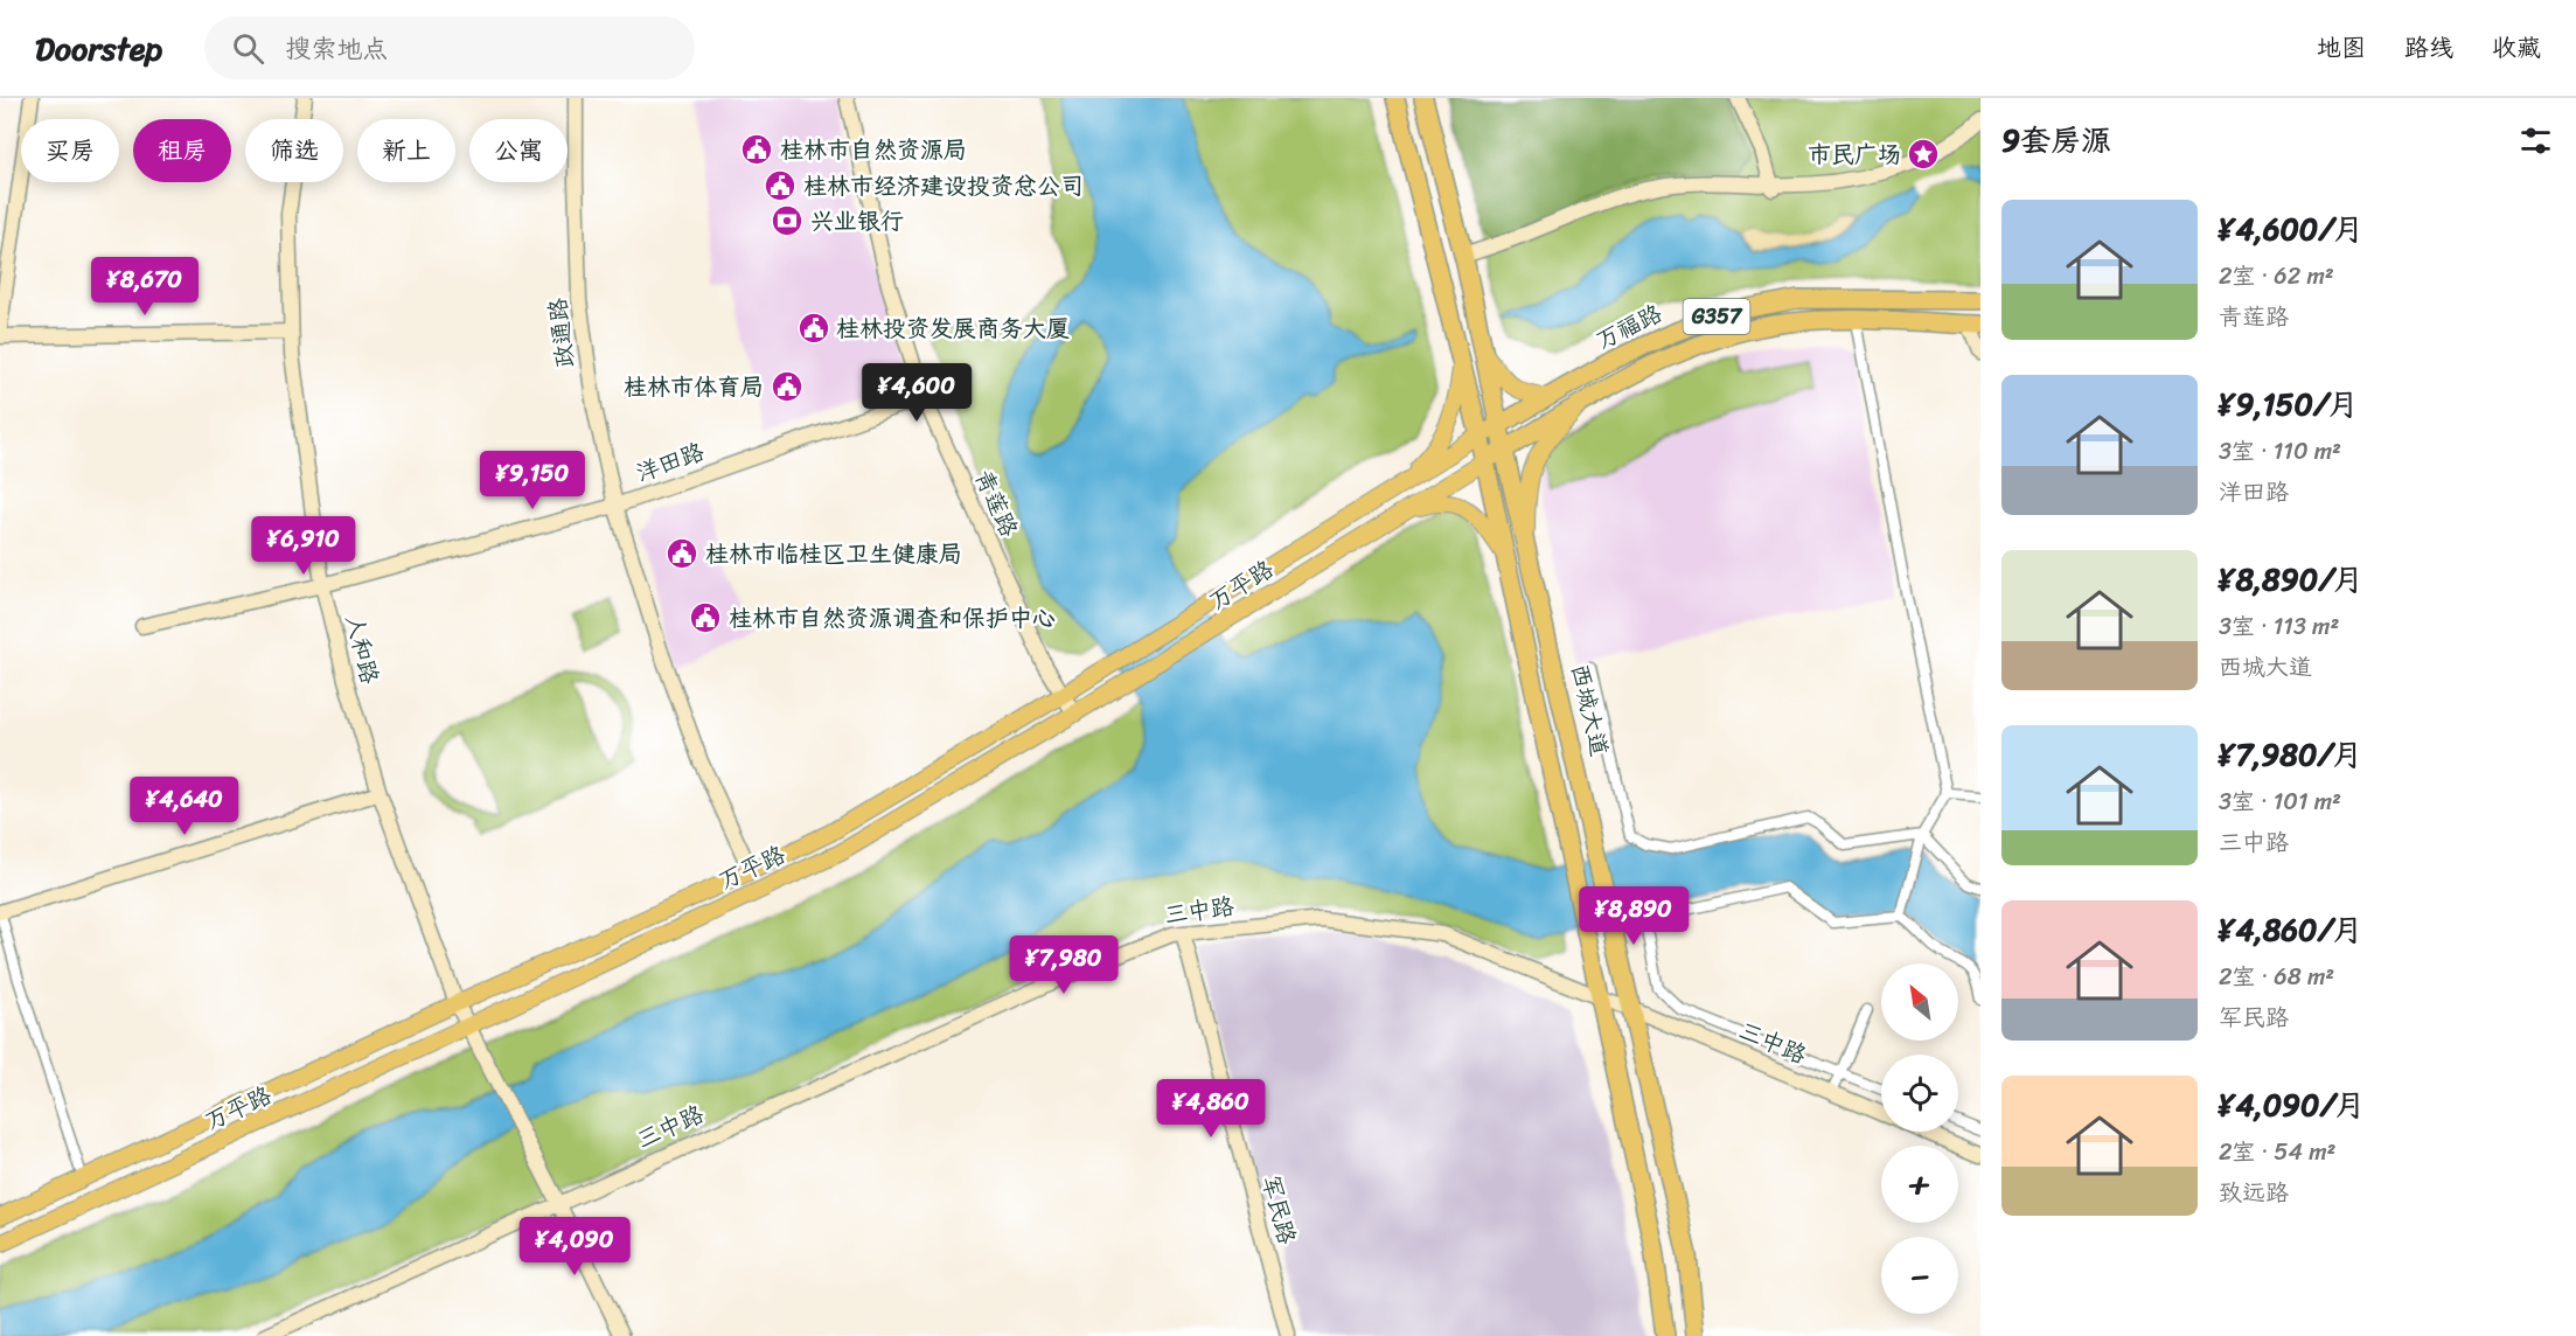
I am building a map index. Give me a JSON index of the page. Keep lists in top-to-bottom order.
{
  "streets": {
    "highway": ["G357", "万福路", "西城大道"],
    "main road": ["万平路"],
    "street": [
      "政通路",
      "洋田路",
      "青莲路",
      "人和路",
      "三中路",
      "军民路"
    ]
  },
  "crossings": [
    ["万福路", "万平路"],
    ["万福路", "西城大道"],
    ["政通路", "洋田路"],
    ["政通路", "万平路"],
    ["洋田路", "青莲路"],
    ["洋田路", "人和路"],
    ["青莲路", "万平路"],
    ["万平路", "人和路"],
    ["人和路", "三中路"],
    ["西城大道", "三中路"],
    ["三中路", "军民路"]
  ],
  "places": {
    "public building": [
      "桂林市自然资源局",
      "桂林市经济建设投资总公司",
      "桂林投资发展商务大厦",
      "桂林市体育局",
      "桂林市临桂区卫生健康局",
      "桂林市自然资源调查和保护中心"
    ],
    "place": ["市民广场"],
    "bank": ["兴业银行"]
  },
  "north": "top left",
  "page": {
    "header": "Doorstep",
    "search": "搜索地点",
    "nav": ["地图", "路线", "收藏"],
    "heading": "9套房源",
    "chip": [
      "买房",
      "租房",
      "筛选",
      "新上",
      "公寓"
    ],
    "list": [
      {
        "name": "¥4,600/月",
        "note": "2室 · 62 m² · 青莲路"
      },
      {
        "name": "¥9,150/月",
        "note": "3室 · 110 m² · 洋田路"
      },
      {
        "name": "¥8,890/月",
        "note": "3室 · 113 m² · 西城大道"
      },
      {
        "name": "¥7,980/月",
        "note": "3室 · 101 m² · 三中路"
      },
      {
        "name": "¥4,860/月",
        "note": "2室 · 68 m² · 军民路"
      },
      {
        "name": "¥4,090/月",
        "note": "2室 · 54 m² · 致远路"
      }
    ],
    "price": [
      "¥8,670",
      "¥4,600",
      "¥9,150",
      "¥6,910",
      "¥4,640",
      "¥8,890",
      "¥7,980",
      "¥4,860",
      "¥4,090"
    ],
    "map_buttons": ["+", "−"]
  }
}
